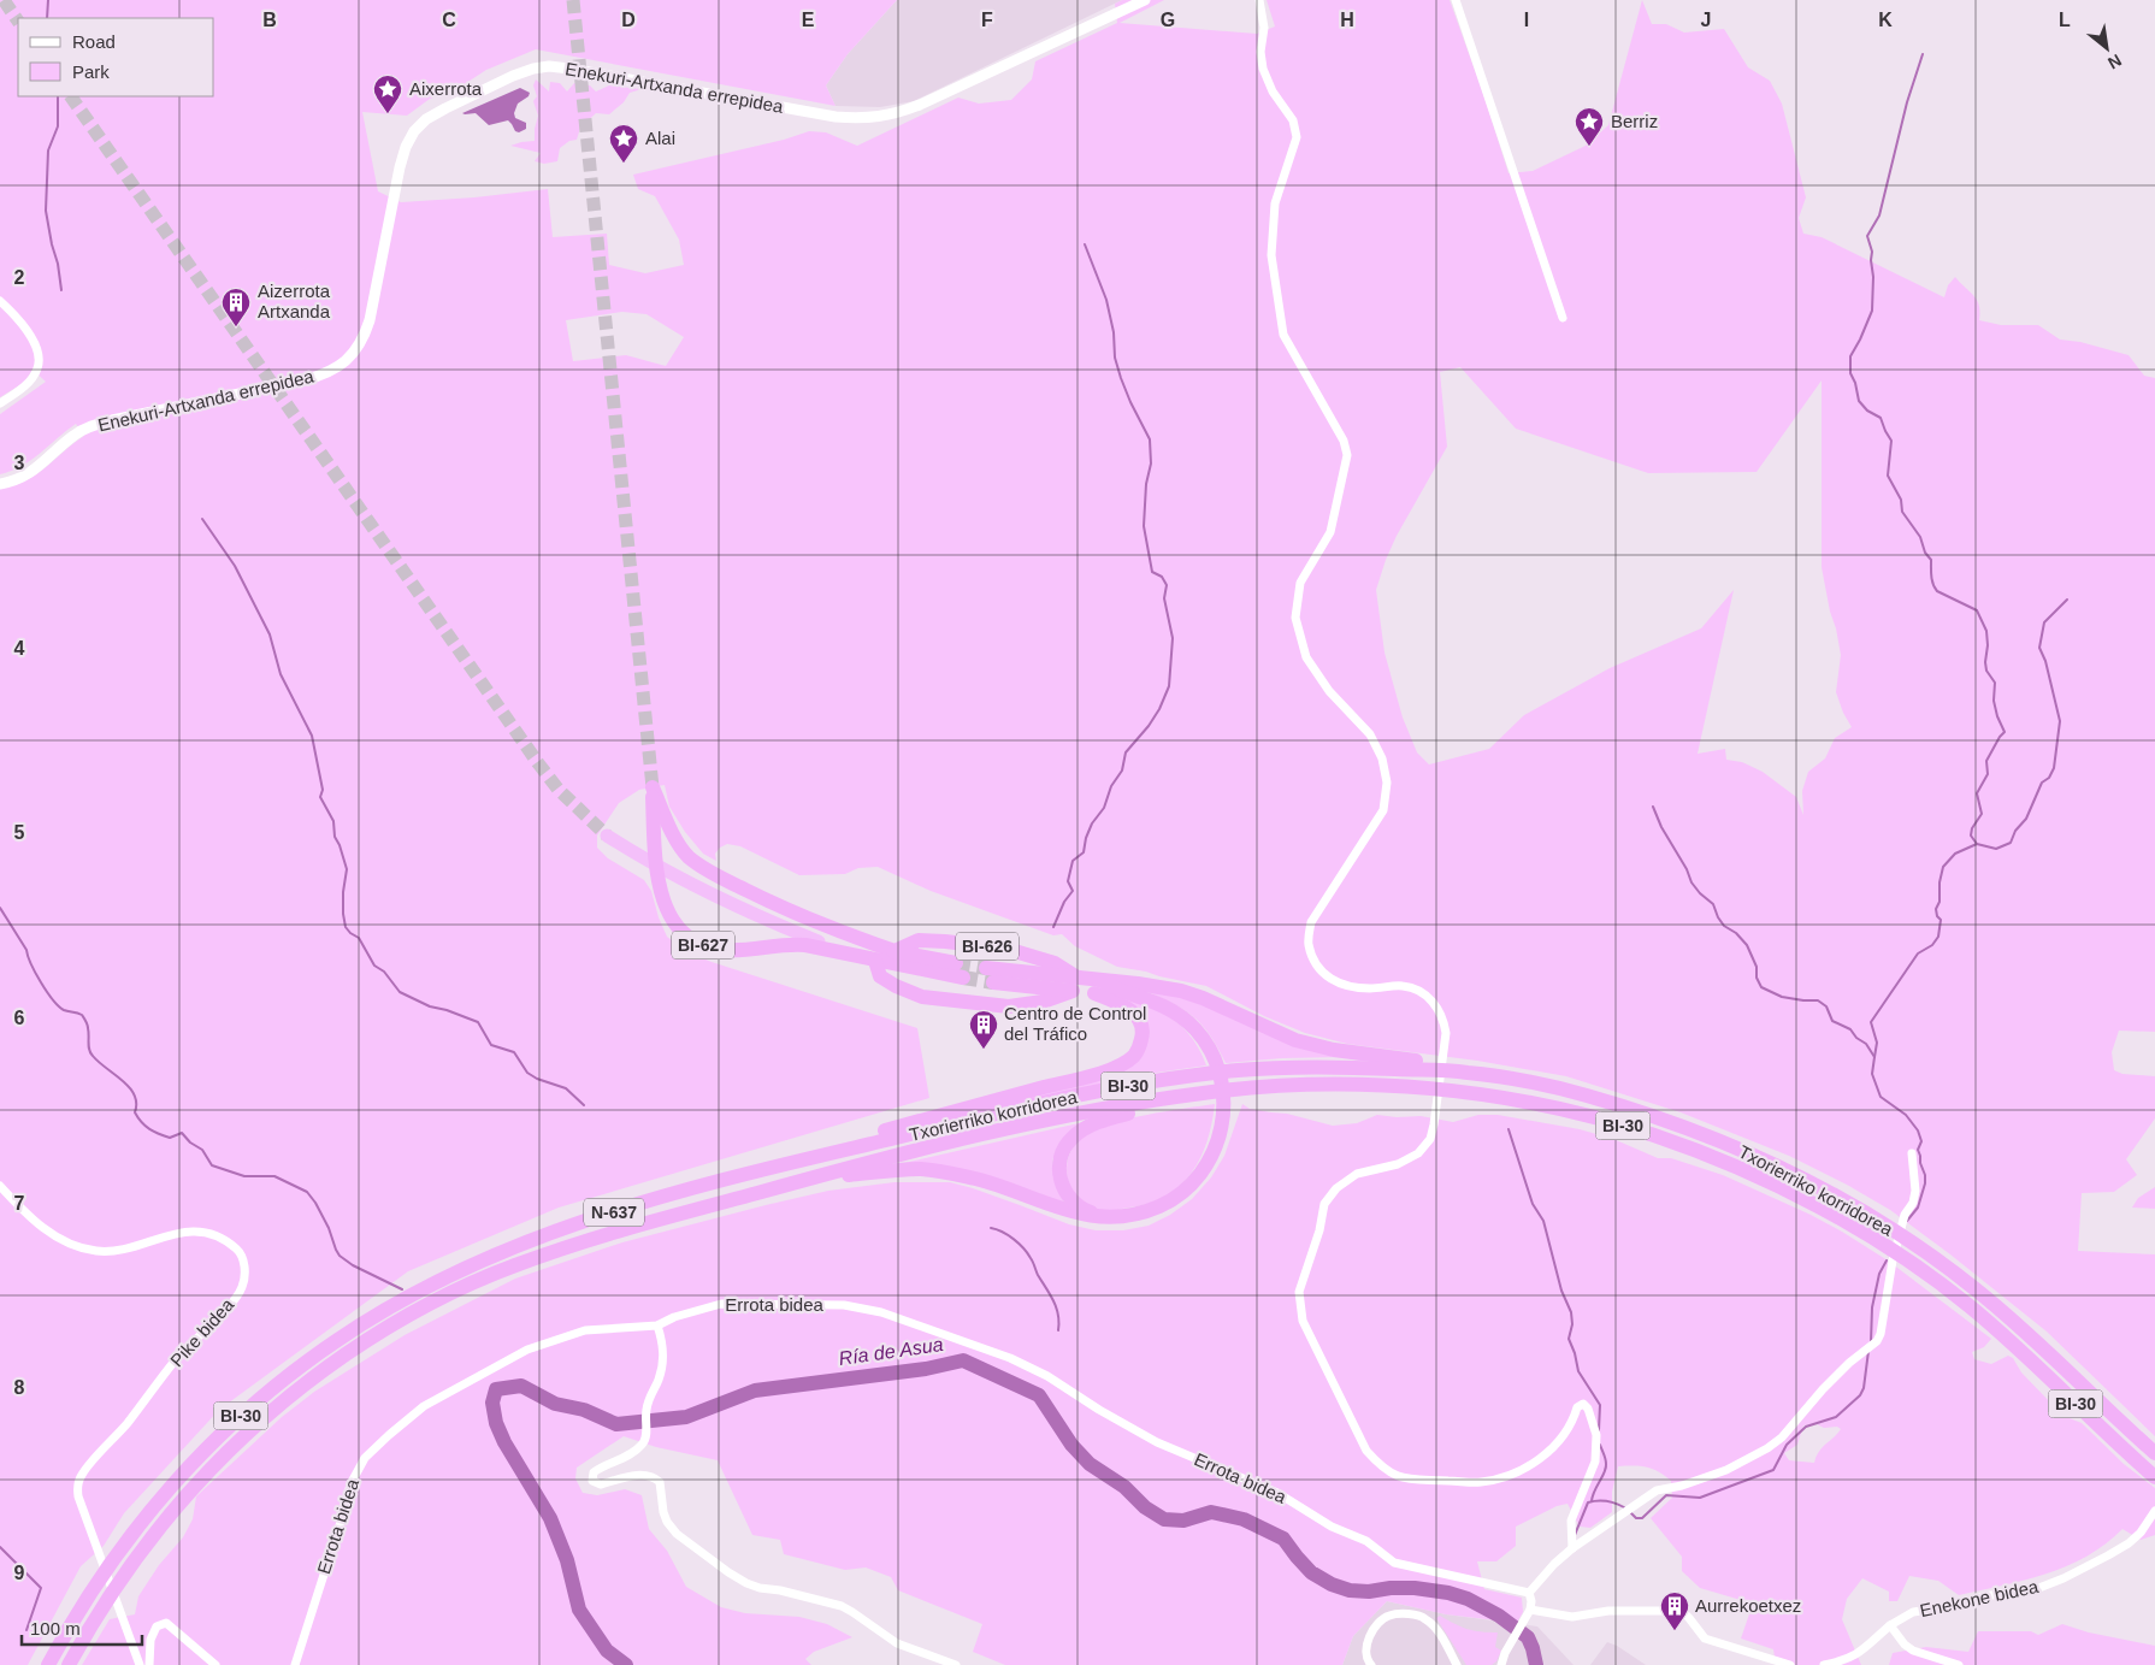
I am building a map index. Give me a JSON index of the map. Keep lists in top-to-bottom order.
{
  "streets": {
    "highway": [
      "BI-627",
      "BI-626",
      "BI-30",
      "Txorierriko korridorea",
      "N-637"
    ],
    "street": [
      "Enekuri-Artxanda errepidea",
      "Errota bidea",
      "Pike bidea",
      "Enekone bidea"
    ]
  },
  "crossings": [
    ["BI-627", "BI-626"]
  ],
  "water": ["Ría de Asua"],
  "places": {
    "place": ["Aixerrota", "Berriz", "Alai"],
    "building": ["Aizerrota Artxanda", "Centro de Control del Tráfico", "Aurrekoetxez"]
  },
  "legend": ["Road", "Park"],
  "scale_bar": "100 m",
  "north": "bottom right",
  "grid": {
    "columns": [
      "B",
      "C",
      "D",
      "E",
      "F",
      "G",
      "H",
      "I",
      "J",
      "K",
      "L"
    ],
    "rows": [
      "2",
      "3",
      "4",
      "5",
      "6",
      "7",
      "8",
      "9"
    ]
  }
}
